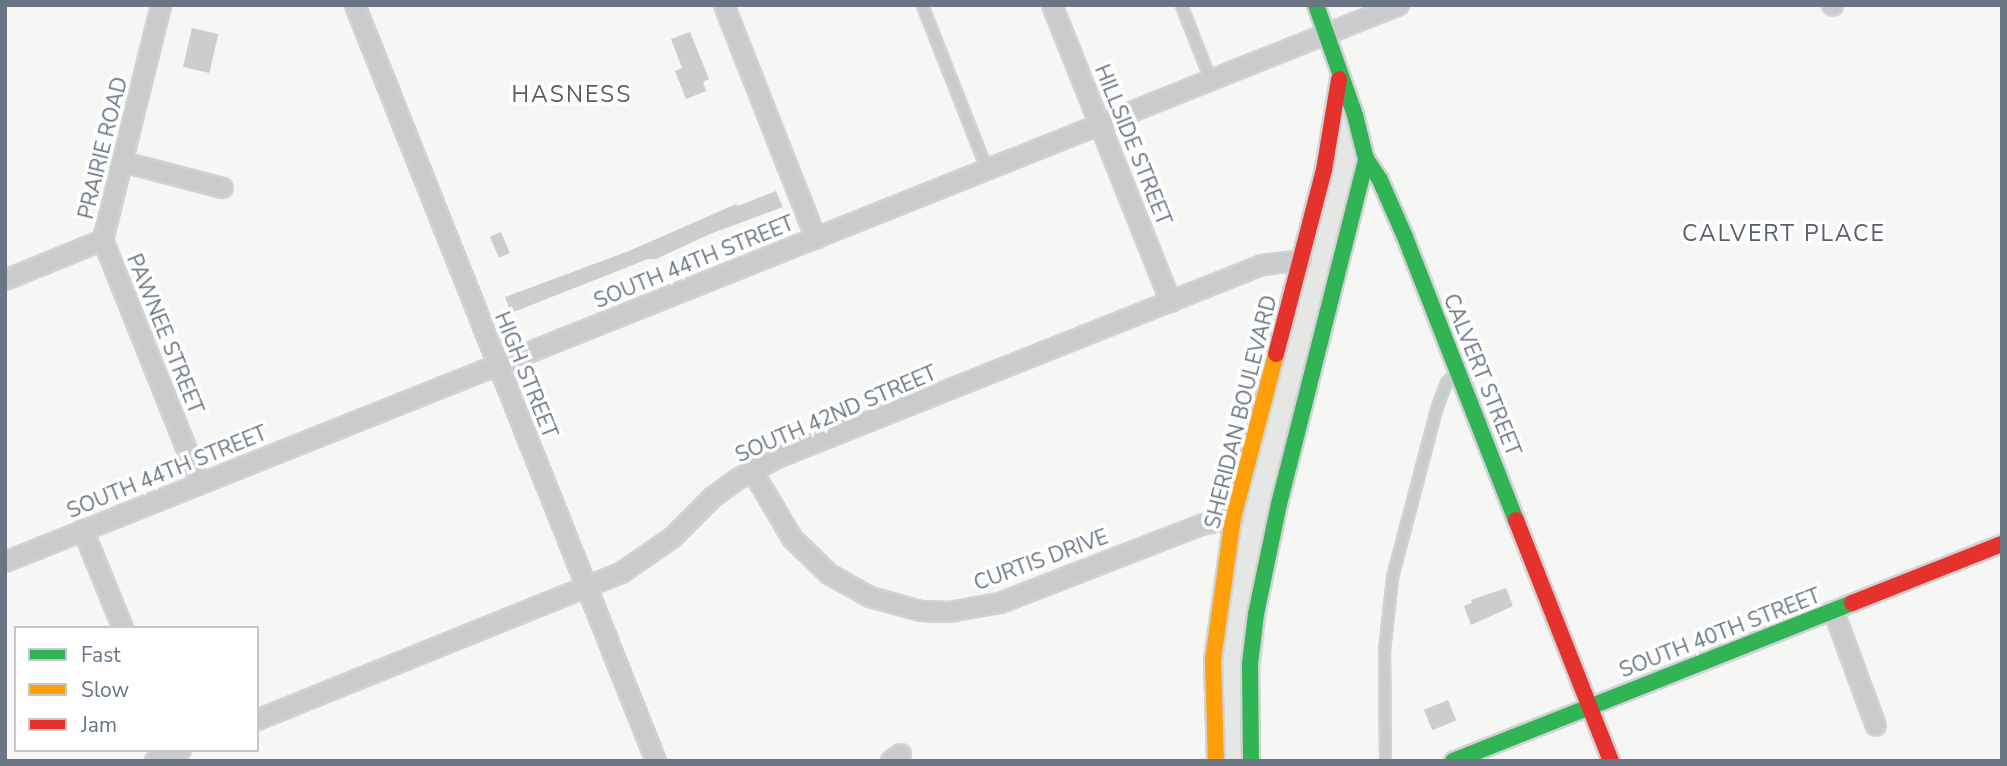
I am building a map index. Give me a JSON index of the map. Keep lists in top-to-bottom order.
{
  "streets": {
    "main road": ["CALVERT STREET", "SHERIDAN BOULEVARD", "SOUTH 40TH STREET"],
    "street": [
      "HILLSIDE STREET",
      "PRAIRIE ROAD",
      "SOUTH 44TH STREET",
      "PAWNEE STREET",
      "HIGH STREET",
      "SOUTH 42ND STREET",
      "CURTIS DRIVE"
    ]
  },
  "crossings": [
    ["HILLSIDE STREET", "SOUTH 44TH STREET"],
    ["HILLSIDE STREET", "SOUTH 42ND STREET"],
    ["PRAIRIE ROAD", "PAWNEE STREET"],
    ["SOUTH 44TH STREET", "PAWNEE STREET"],
    ["SOUTH 44TH STREET", "HIGH STREET"],
    ["SOUTH 44TH STREET", "CALVERT STREET"],
    ["HIGH STREET", "SOUTH 42ND STREET"],
    ["CALVERT STREET", "SHERIDAN BOULEVARD"],
    ["CALVERT STREET", "SOUTH 40TH STREET"],
    ["SHERIDAN BOULEVARD", "SOUTH 42ND STREET"],
    ["SHERIDAN BOULEVARD", "CURTIS DRIVE"],
    ["SOUTH 42ND STREET", "CURTIS DRIVE"]
  ],
  "districts": ["HASNESS", "CALVERT PLACE"],
  "legend": ["Fast", "Slow", "Jam"]
}
